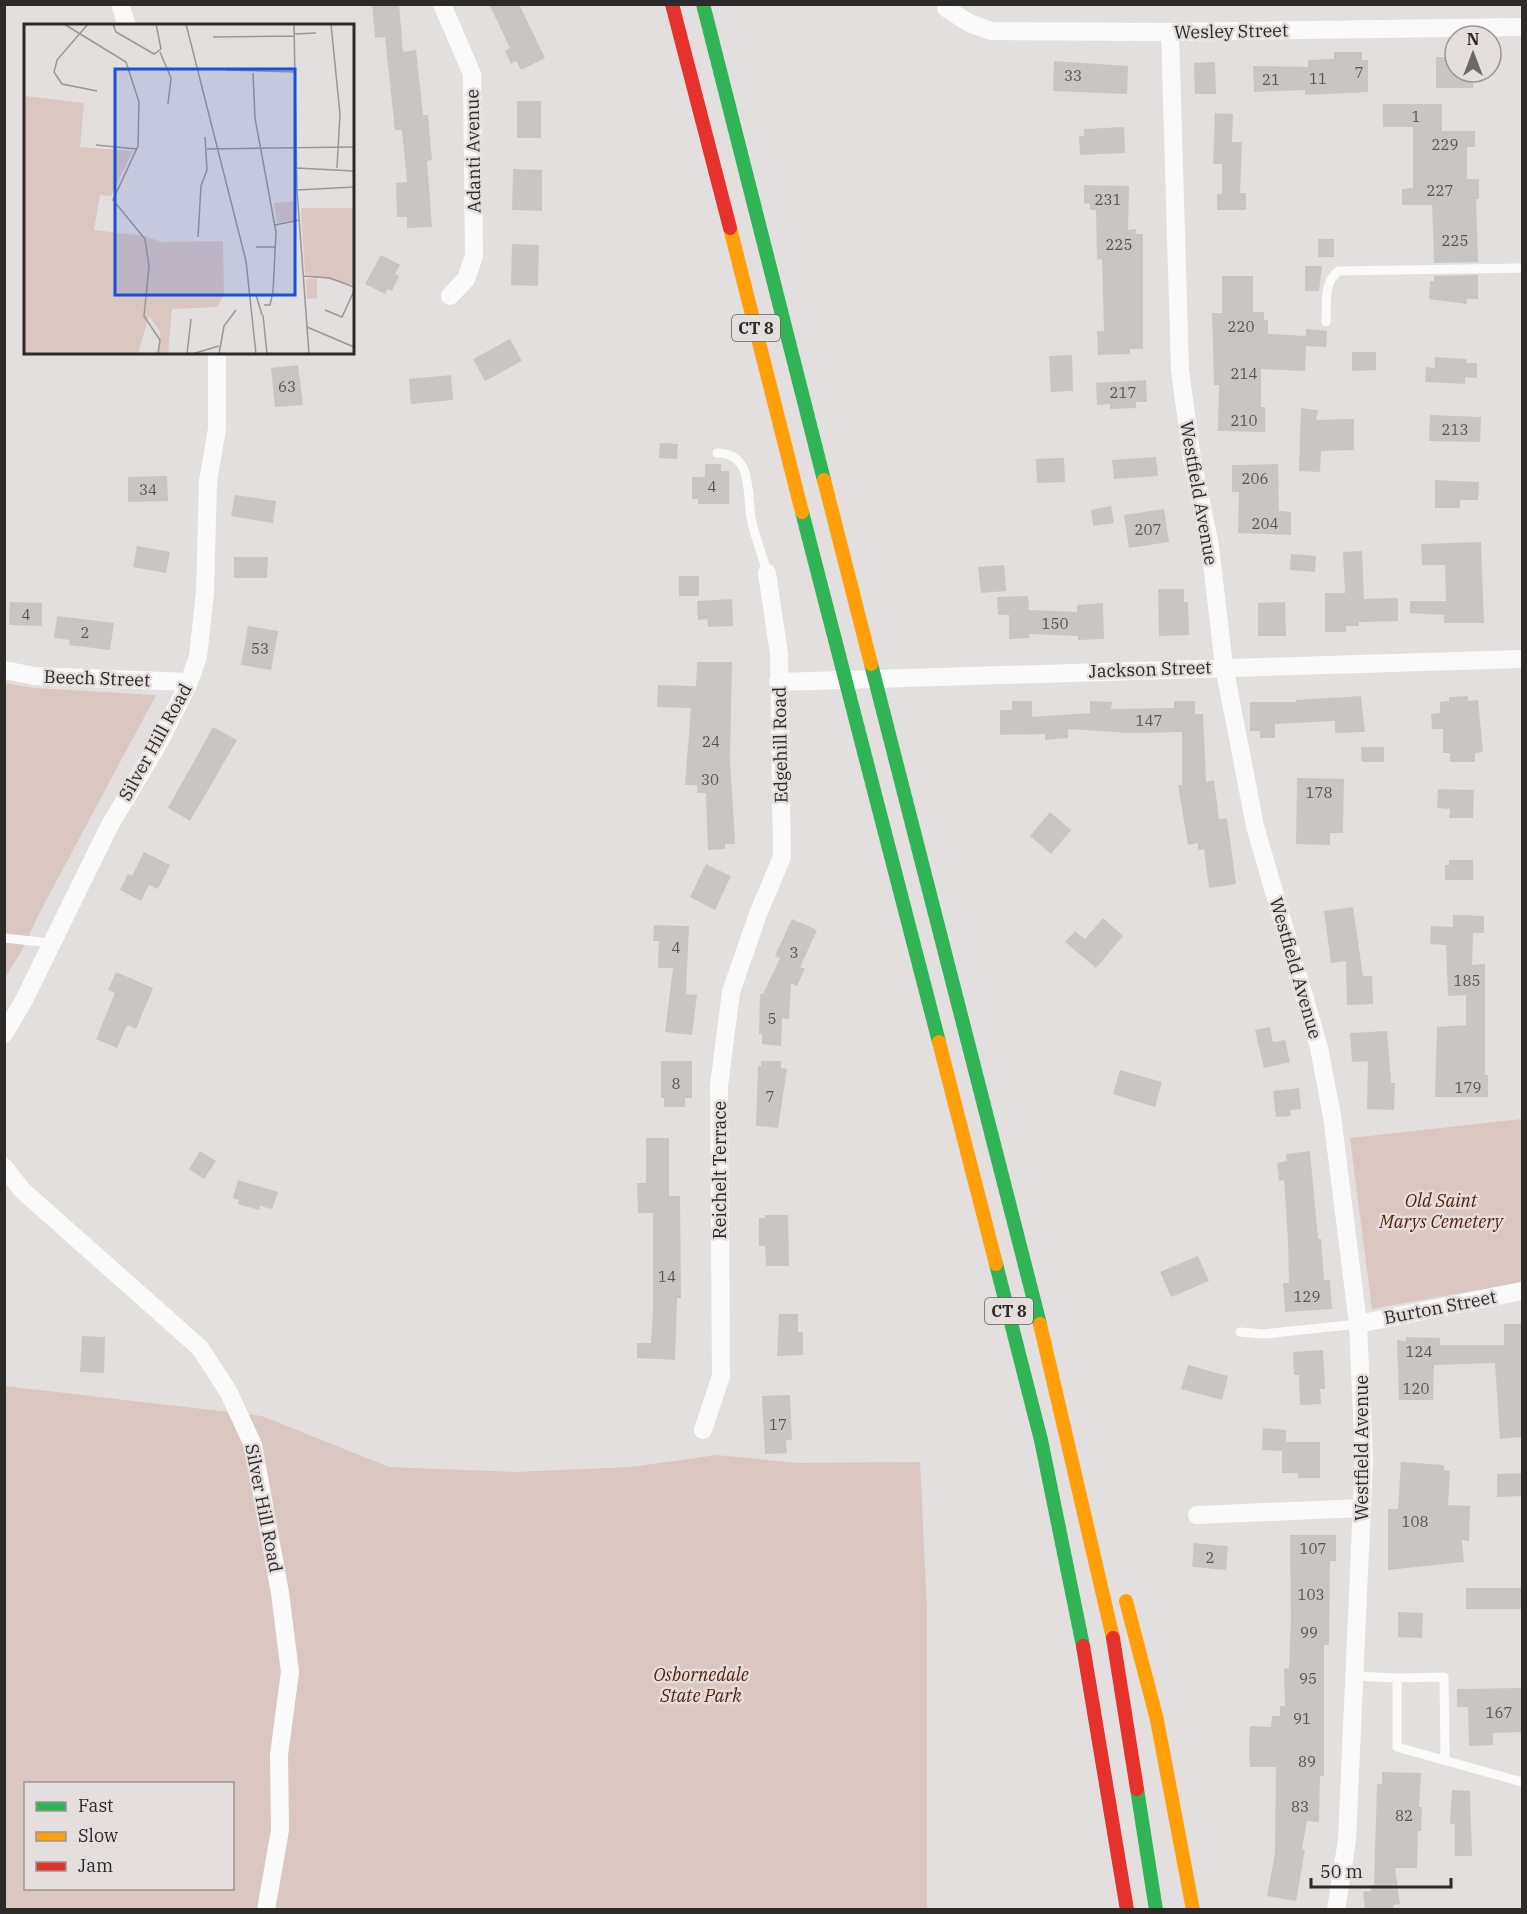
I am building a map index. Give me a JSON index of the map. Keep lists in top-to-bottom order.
{
  "streets": {
    "highway": ["CT 8"],
    "street": [
      "Wesley Street",
      "Adanti Avenue",
      "Westfield Avenue",
      "Jackson Street",
      "Beech Street",
      "Silver Hill Road",
      "Edgehill Road",
      "Reichelt Terrace",
      "Burton Street"
    ]
  },
  "crossings": [
    ["Wesley Street", "Westfield Avenue"],
    ["Westfield Avenue", "Jackson Street"],
    ["Westfield Avenue", "Burton Street"],
    ["Jackson Street", "Edgehill Road"],
    ["Beech Street", "Silver Hill Road"],
    ["Edgehill Road", "Reichelt Terrace"]
  ],
  "parks": ["Old Saint Marys Cemetery", "Osbornedale State Park"],
  "house_numbers": [
    "7",
    "33",
    "11",
    "21",
    "1",
    "229",
    "227",
    "231",
    "225",
    "225",
    "220",
    "214",
    "63",
    "217",
    "210",
    "213",
    "206",
    "4",
    "34",
    "204",
    "207",
    "4",
    "150",
    "2",
    "53",
    "147",
    "24",
    "30",
    "178",
    "4",
    "3",
    "185",
    "5",
    "8",
    "179",
    "7",
    "14",
    "129",
    "124",
    "120",
    "17",
    "108",
    "107",
    "2",
    "103",
    "99",
    "95",
    "167",
    "91",
    "89",
    "83",
    "82"
  ],
  "legend": ["Fast", "Slow", "Jam"],
  "scale_bar": "50 m",
  "north": "top"
}
